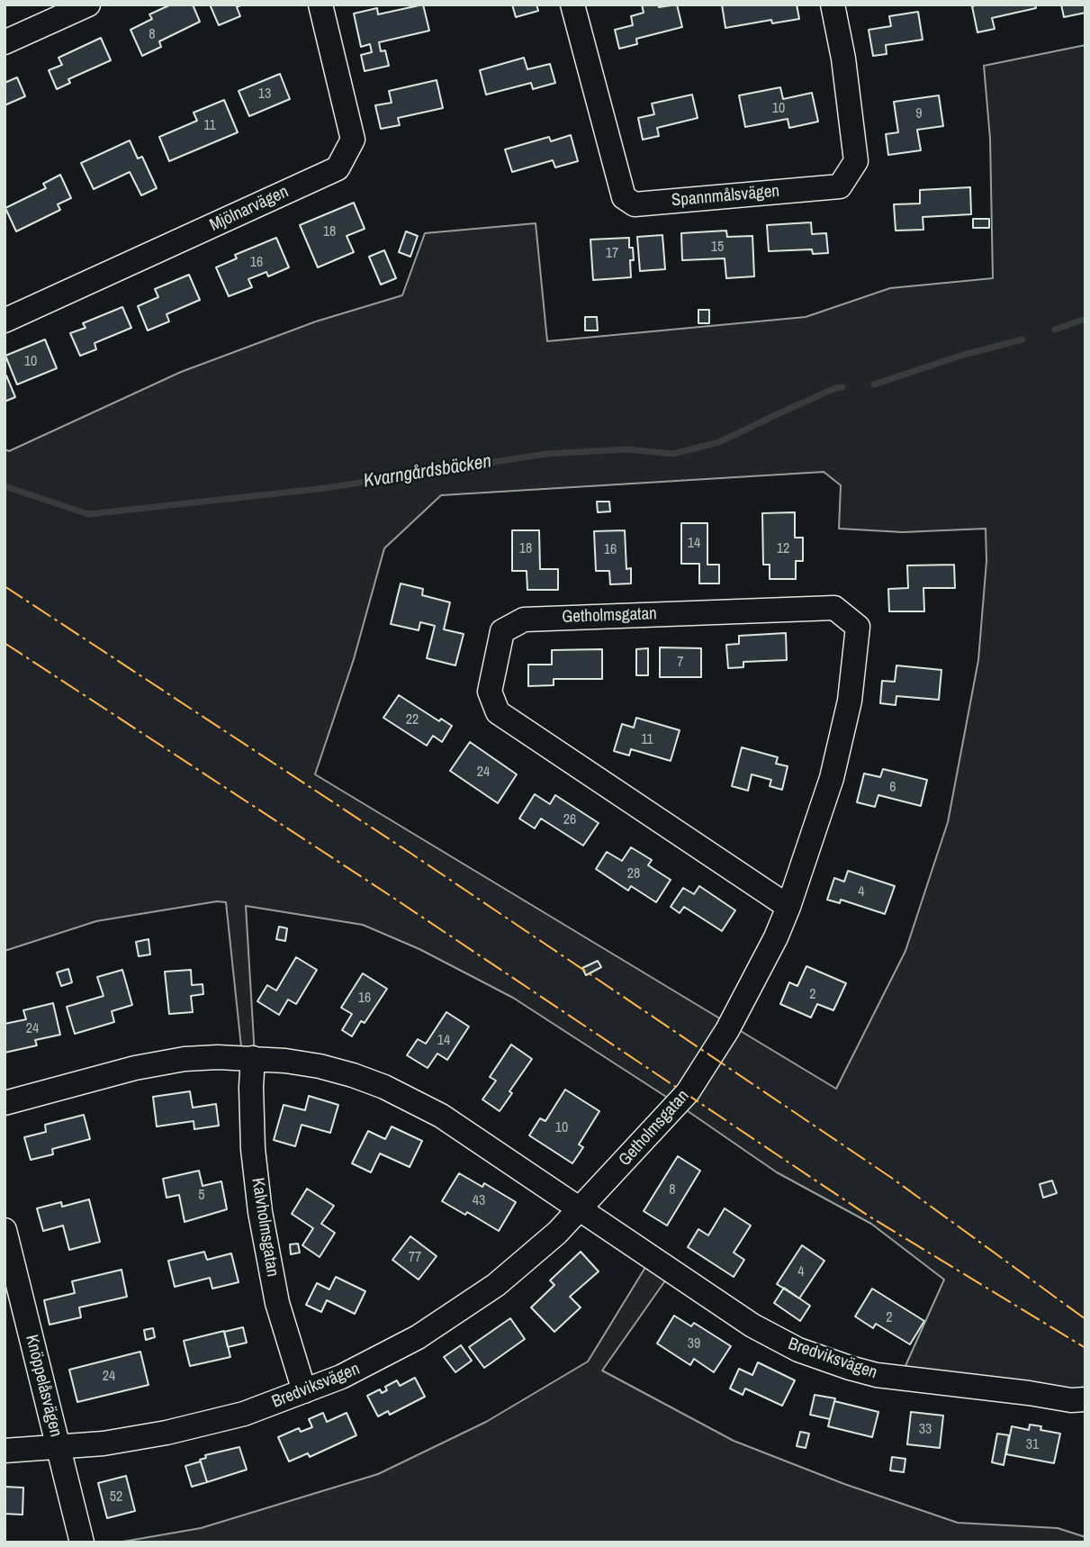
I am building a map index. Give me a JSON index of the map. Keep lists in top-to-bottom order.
{
  "streets": {
    "street": [
      "Spannmålsvägen",
      "Mjölnarvägen",
      "Getholmsgatan",
      "Kalvholmsgatan",
      "Bredviksvägen",
      "Knöppelåsvägen"
    ]
  },
  "crossings": [
    ["Getholmsgatan", "Bredviksvägen"],
    ["Kalvholmsgatan", "Bredviksvägen"],
    ["Bredviksvägen", "Knöppelåsvägen"]
  ],
  "water": ["Kvarngårdsbäcken"],
  "house_numbers": [
    "8",
    "13",
    "10",
    "9",
    "11",
    "18",
    "15",
    "17",
    "16",
    "10",
    "14",
    "18",
    "12",
    "16",
    "7",
    "22",
    "11",
    "24",
    "6",
    "26",
    "28",
    "4",
    "2",
    "16",
    "24",
    "14",
    "10",
    "8",
    "5",
    "43",
    "77",
    "4",
    "2",
    "39",
    "24",
    "33",
    "31",
    "52"
  ]
}
